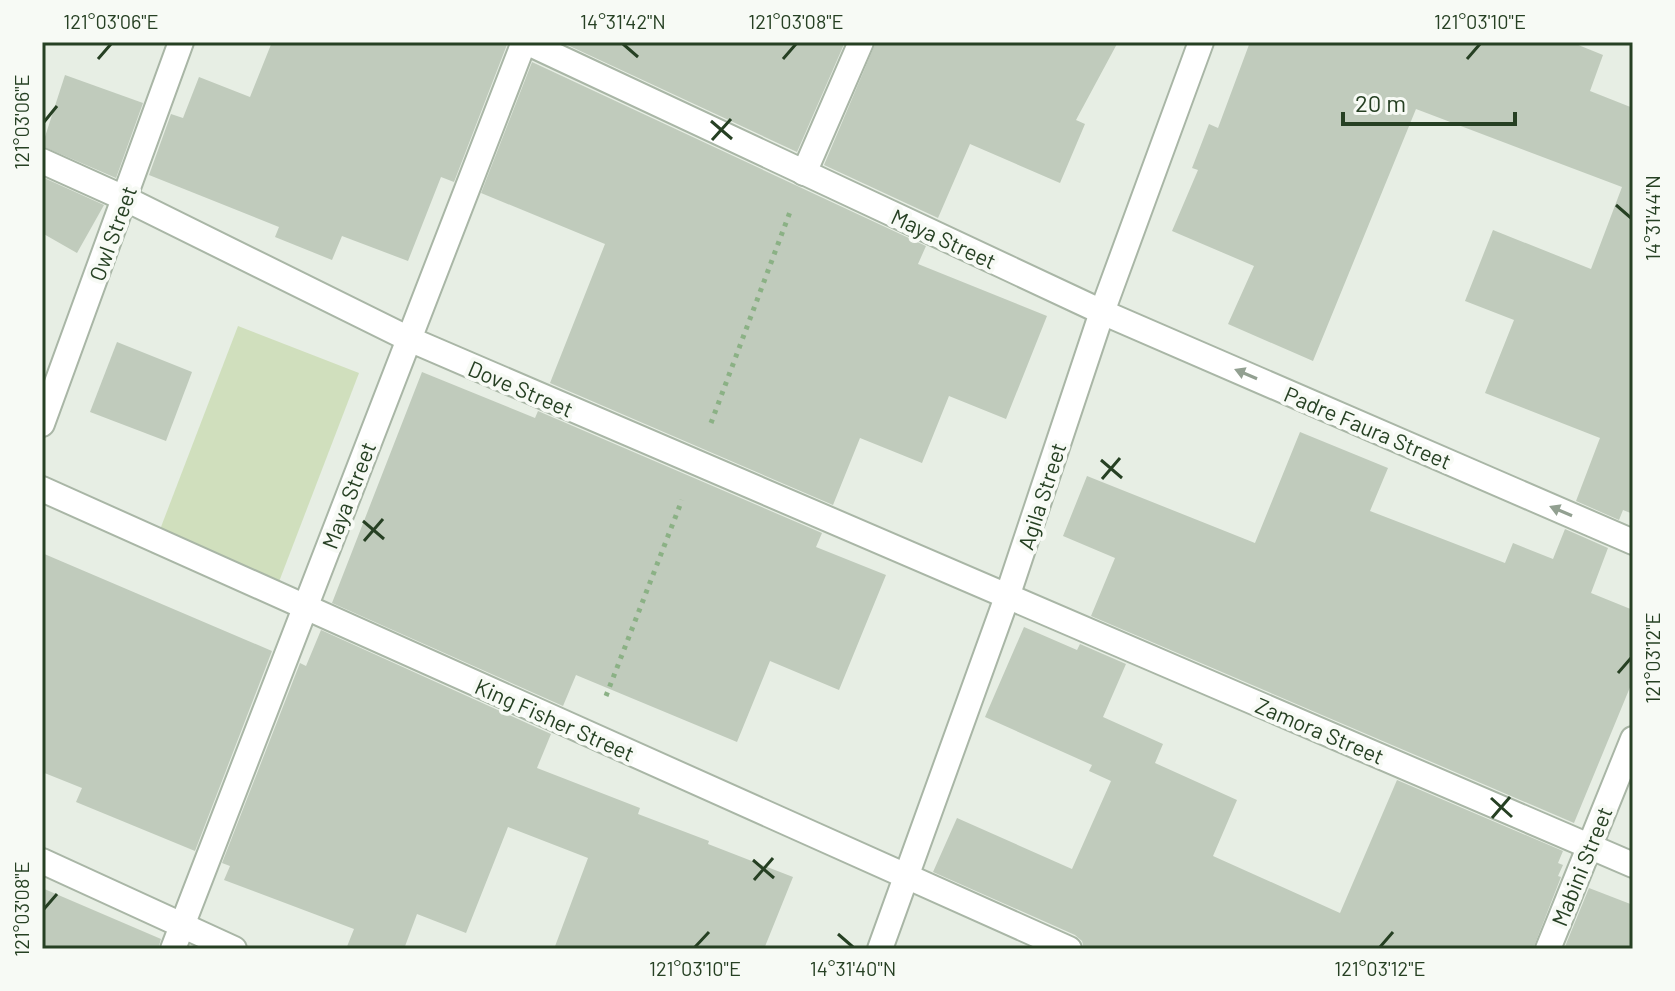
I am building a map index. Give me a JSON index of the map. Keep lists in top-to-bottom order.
{
  "streets": {
    "street": [
      "Owl Street",
      "Maya Street",
      "Dove Street",
      "Padre Faura Street",
      "Agila Street",
      "King Fisher Street",
      "Zamora Street",
      "Mabini Street"
    ]
  },
  "crossings": [
    ["Owl Street", "Dove Street"],
    ["Maya Street", "Dove Street"],
    ["Maya Street", "Padre Faura Street"],
    ["Maya Street", "Agila Street"],
    ["Maya Street", "King Fisher Street"],
    ["Dove Street", "Agila Street"],
    ["Dove Street", "Zamora Street"],
    ["Padre Faura Street", "Agila Street"],
    ["Agila Street", "King Fisher Street"],
    ["Agila Street", "Zamora Street"],
    ["Zamora Street", "Mabini Street"]
  ],
  "one_way": ["Padre Faura Street"],
  "scale_bar": "20 m",
  "coordinates": [
    "121°03'06\"E",
    "14°31'42\"N",
    "121°03'08\"E",
    "121°03'10\"E",
    "14°31'44\"N",
    "121°03'12\"E",
    "14°31'40\"N"
  ]
}
